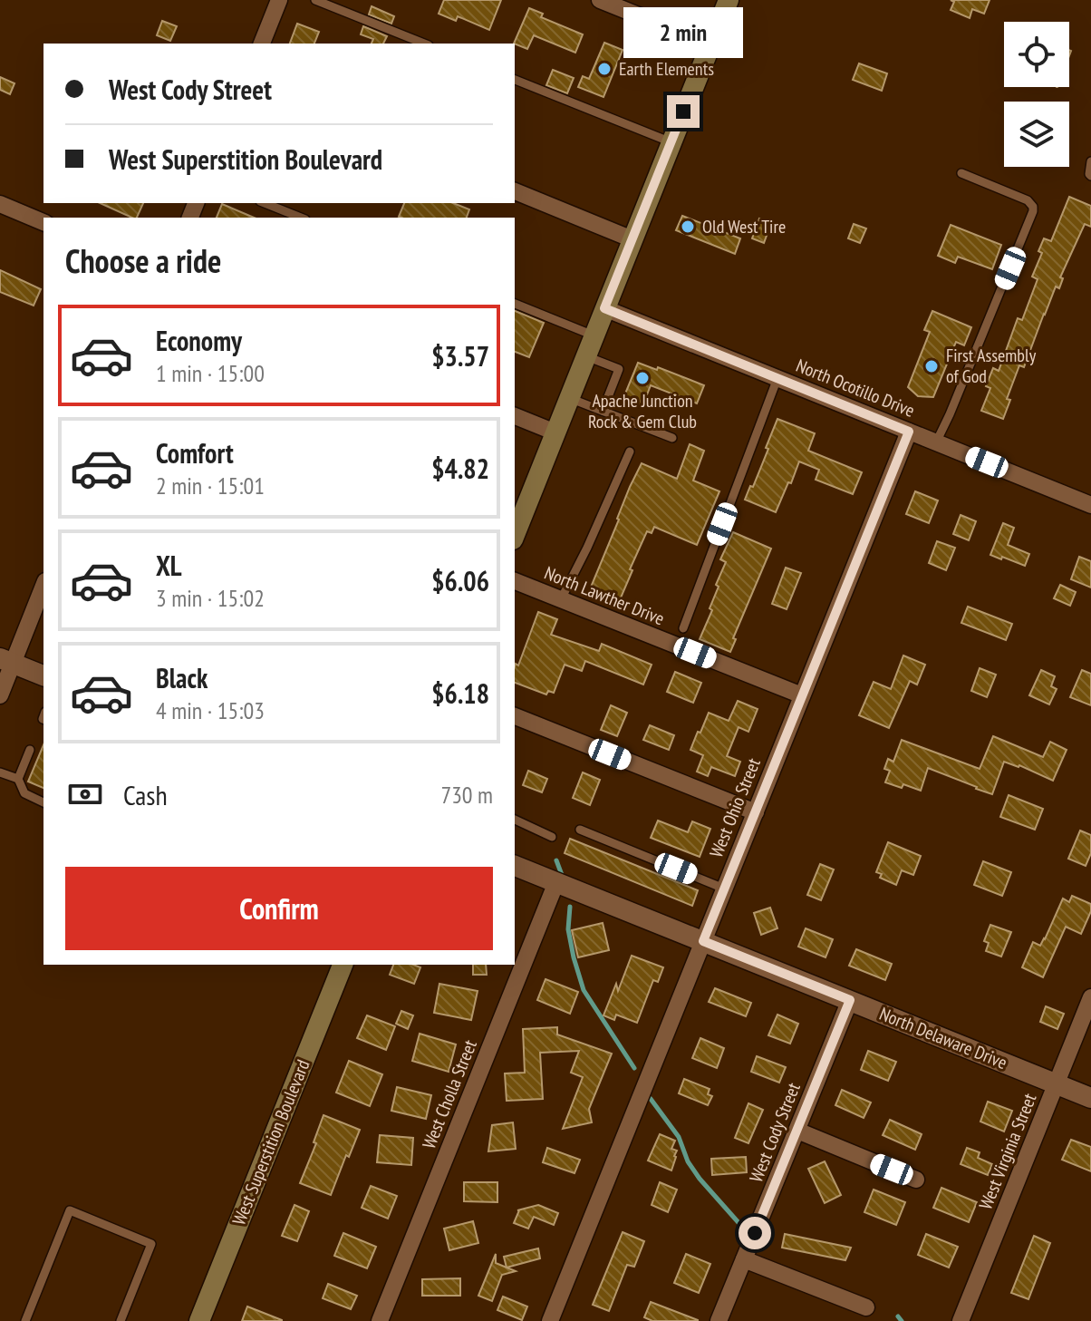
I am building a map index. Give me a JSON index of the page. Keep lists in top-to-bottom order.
{
  "streets": {
    "main road": ["West Superstition Boulevard"],
    "street": [
      "North Ocotillo Drive",
      "North Lawther Drive",
      "West Ohio Street",
      "North Delaware Drive",
      "West Cholla Street",
      "West Cody Street",
      "West Virginia Street"
    ]
  },
  "crossings": [
    ["North Ocotillo Drive", "West Ohio Street"],
    ["North Lawther Drive", "West Ohio Street"],
    ["West Ohio Street", "North Delaware Drive"],
    ["North Delaware Drive", "West Cholla Street"],
    ["North Delaware Drive", "West Cody Street"],
    ["North Delaware Drive", "West Virginia Street"]
  ],
  "places": [
    "Earth Elements",
    "Old West Tire",
    "First Assembly of God",
    "Apache Junction Rock & Gem Club"
  ],
  "page": {
    "bubble": "2 min",
    "banner": ["West Cody Street", "West Superstition Boulevard"],
    "heading": "Choose a ride",
    "list": [
      {
        "name": "Economy",
        "note": "1 min · 15:00",
        "value": "$3.57"
      },
      {
        "name": "Comfort",
        "note": "2 min · 15:01",
        "value": "$4.82"
      },
      {
        "name": "XL",
        "note": "3 min · 15:02",
        "value": "$6.06"
      },
      {
        "name": "Black",
        "note": "4 min · 15:03",
        "value": "$6.18"
      }
    ],
    "pay": ["Cash", "730 m"],
    "buttons": "Confirm"
  }
}
